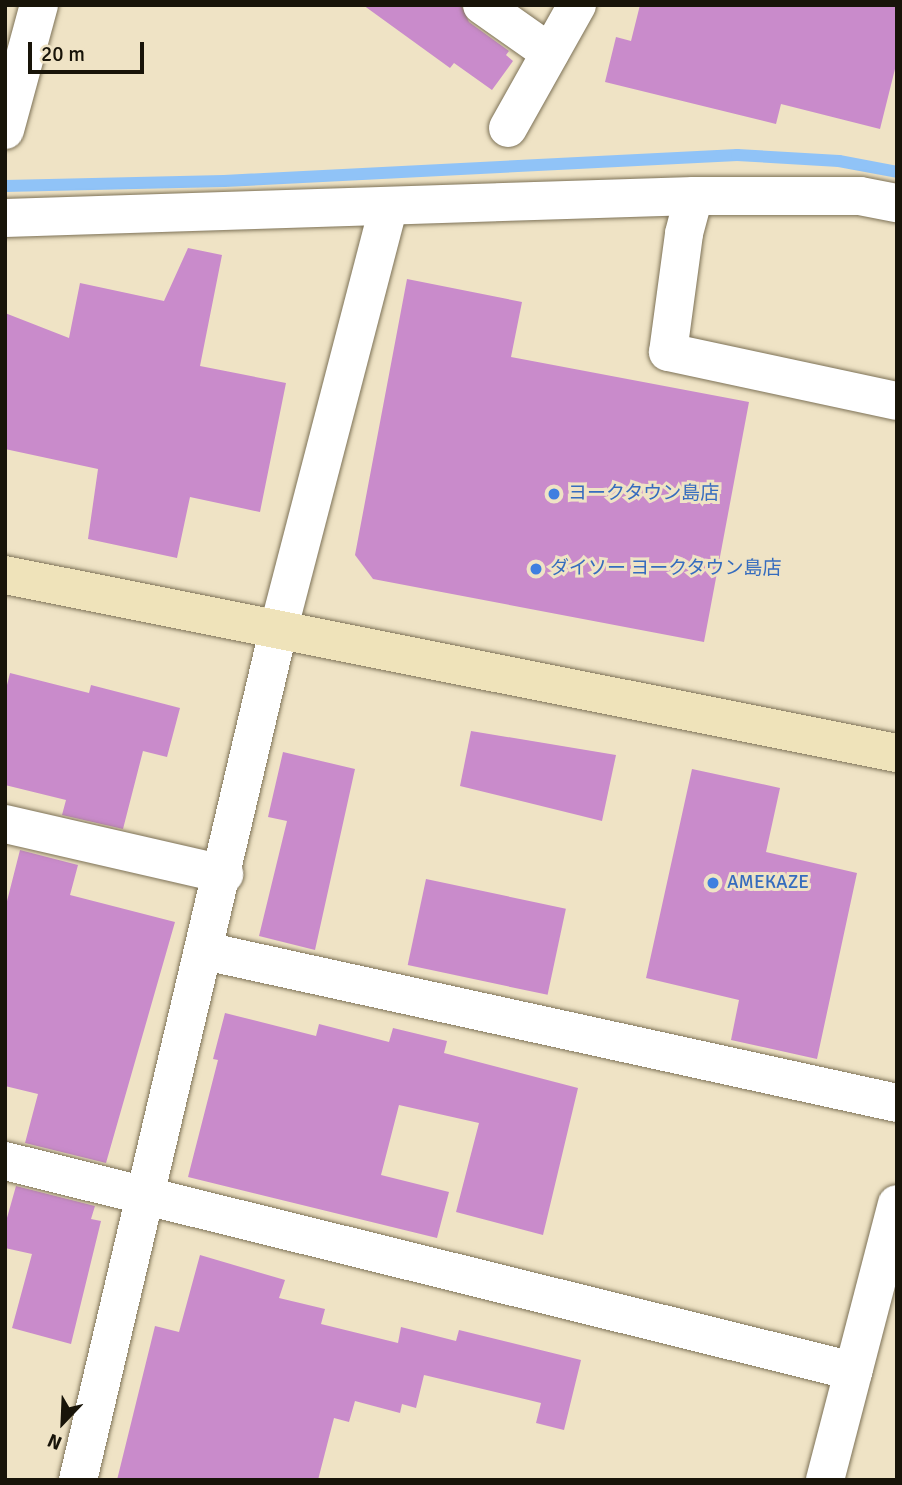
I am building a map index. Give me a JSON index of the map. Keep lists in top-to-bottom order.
{
  "places": ["ヨークタウン島店", "ダイソー ヨークタウン島店", "AMEKAZE"],
  "scale_bar": "20 m",
  "north": "bottom left"
}
